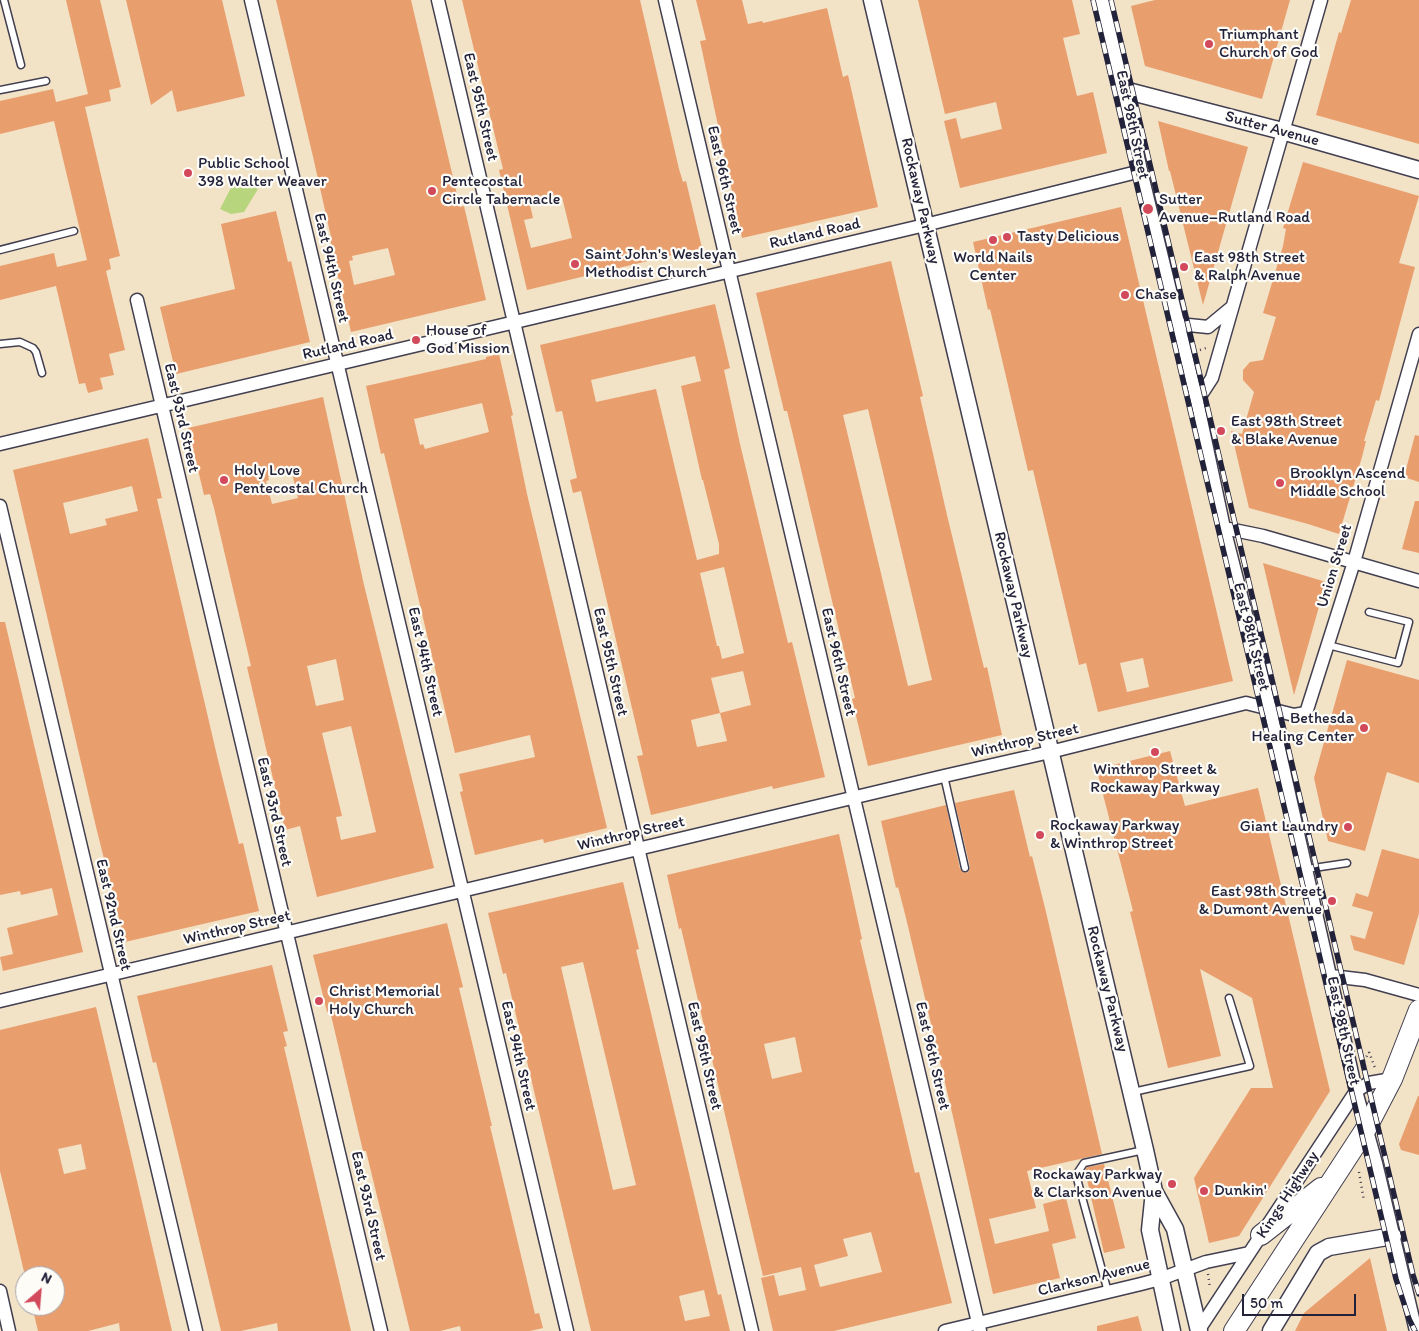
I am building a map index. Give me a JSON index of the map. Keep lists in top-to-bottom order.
{
  "streets": {
    "main road": ["Kings Highway"],
    "street": [
      "East 95th Street",
      "East 98th Street",
      "Sutter Avenue",
      "East 96th Street",
      "Rockaway Parkway",
      "Rutland Road",
      "East 94th Street",
      "East 93rd Street",
      "Union Street",
      "Winthrop Street",
      "East 92nd Street",
      "Clarkson Avenue"
    ]
  },
  "crossings": [
    ["East 95th Street", "Rutland Road"],
    ["East 95th Street", "Winthrop Street"],
    ["East 98th Street", "Sutter Avenue"],
    ["East 98th Street", "Rutland Road"],
    ["East 98th Street", "Union Street"],
    ["East 98th Street", "Winthrop Street"],
    ["East 98th Street", "Kings Highway"],
    ["East 96th Street", "Rutland Road"],
    ["East 96th Street", "Winthrop Street"],
    ["East 96th Street", "Clarkson Avenue"],
    ["Rockaway Parkway", "Rutland Road"],
    ["Rockaway Parkway", "Winthrop Street"],
    ["Rockaway Parkway", "Kings Highway"],
    ["Rockaway Parkway", "Clarkson Avenue"],
    ["Rutland Road", "East 94th Street"],
    ["Rutland Road", "East 93rd Street"],
    ["East 94th Street", "Winthrop Street"],
    ["East 93rd Street", "Winthrop Street"],
    ["Union Street", "Winthrop Street"],
    ["Winthrop Street", "East 92nd Street"],
    ["Kings Highway", "Clarkson Avenue"]
  ],
  "places": [
    "Triumphant Church of God",
    "Public School 398 Walter Weaver",
    "Pentecostal Circle Tabernacle",
    "Sutter Avenue–Rutland Road",
    "Tasty Delicious",
    "World Nails Center",
    "Saint John's Wesleyan Methodist Church",
    "East 98th Street & Ralph Avenue",
    "Chase",
    "House of God Mission",
    "East 98th Street & Blake Avenue",
    "Holy Love Pentecostal Church",
    "Brooklyn Ascend Middle School",
    "Bethesda Healing Center",
    "Winthrop Street & Rockaway Parkway",
    "Giant Laundry",
    "Rockaway Parkway & Winthrop Street",
    "East 98th Street & Dumont Avenue",
    "Christ Memorial Holy Church",
    "Rockaway Parkway & Clarkson Avenue",
    "Dunkin'"
  ],
  "scale_bar": "50 m",
  "north": "top right"
}
